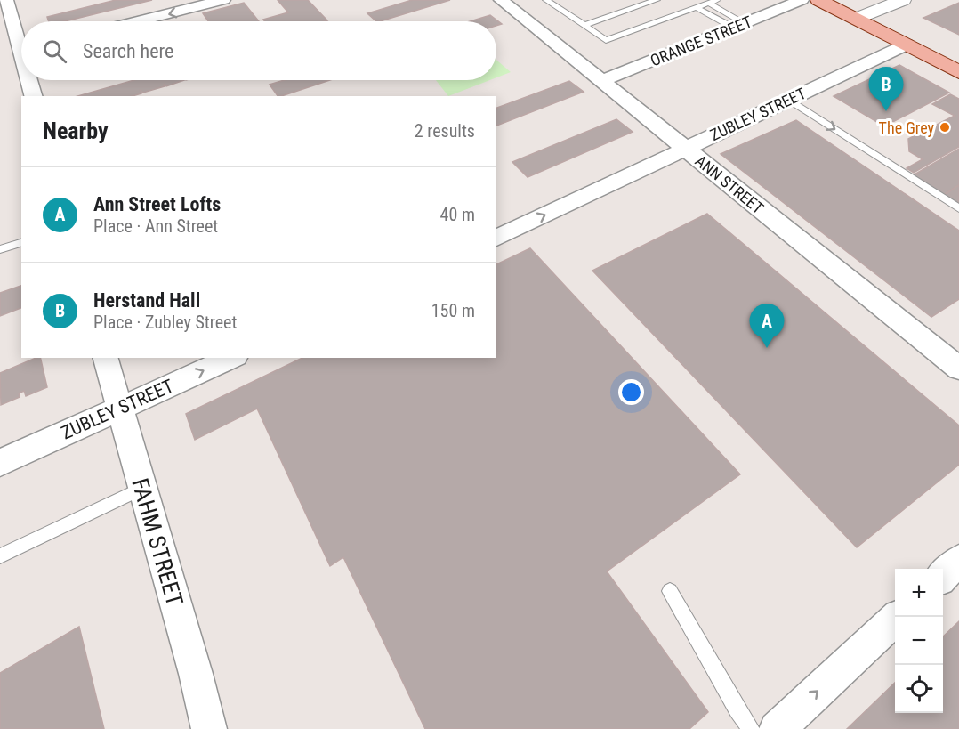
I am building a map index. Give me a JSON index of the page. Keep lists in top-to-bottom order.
{
  "streets": {
    "street": [
      "ORANGE STREET",
      "ZUBLEY STREET",
      "ANN STREET",
      "FAHM STREET"
    ]
  },
  "crossings": [
    ["ORANGE STREET", "ANN STREET"],
    ["ZUBLEY STREET", "ANN STREET"],
    ["ZUBLEY STREET", "FAHM STREET"]
  ],
  "one_way": ["ZUBLEY STREET"],
  "places": ["The Grey"],
  "page": {
    "search": "Search here",
    "pins": ["B", "A"],
    "heading": ["Nearby", "2 results"],
    "list": [
      {
        "mark": "A",
        "name": "Ann Street Lofts",
        "note": "Place · Ann Street",
        "value": "40 m"
      },
      {
        "mark": "B",
        "name": "Herstand Hall",
        "note": "Place · Zubley Street",
        "value": "150 m"
      }
    ],
    "map_buttons": ["+", "−"]
  }
}
